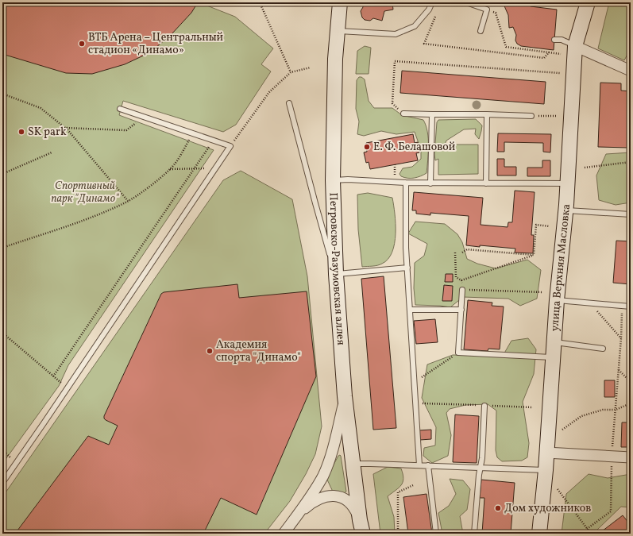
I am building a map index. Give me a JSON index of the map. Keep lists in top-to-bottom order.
{
  "streets": {
    "street": ["улица Верхняя Масловка", "Петровско-Разумовская аллея"]
  },
  "parks": ["Спортивный парк \"Динамо\""],
  "places": [
    "ВТБ Арена – Центральный стадион «Динамо»",
    "SK park",
    "Е. Ф. Белашовой",
    "Академия спорта \"Динамо\"",
    "Дом художников"
  ]
}
